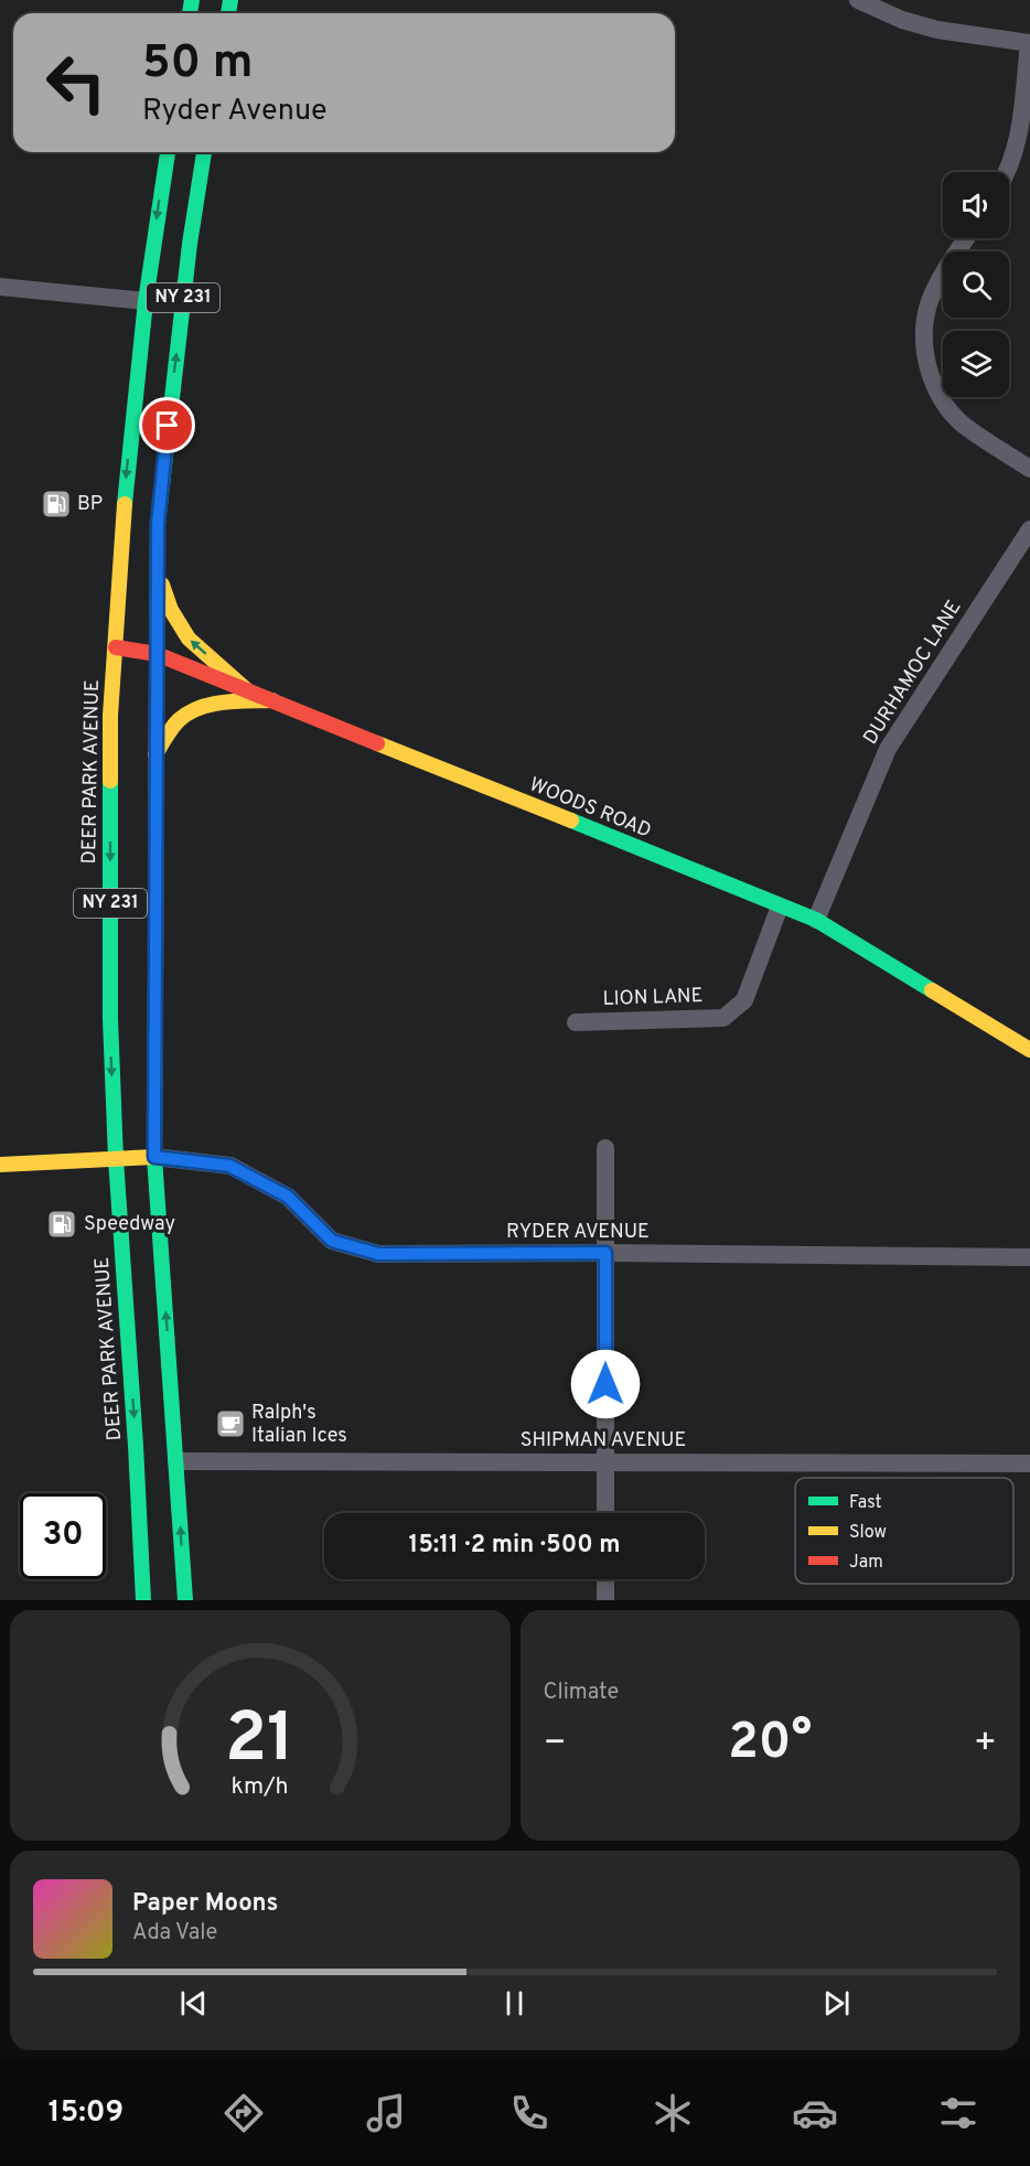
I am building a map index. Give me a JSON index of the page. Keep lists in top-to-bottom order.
{
  "streets": {
    "main road": ["NY 231", "DEER PARK AVENUE", "WOODS ROAD"],
    "street": [
      "DURHAMOC LANE",
      "LION LANE",
      "RYDER AVENUE",
      "SHIPMAN AVENUE"
    ]
  },
  "crossings": [
    ["NY 231", "WOODS ROAD"],
    ["NY 231", "RYDER AVENUE"],
    ["NY 231", "SHIPMAN AVENUE"],
    ["DURHAMOC LANE", "WOODS ROAD"],
    ["DEER PARK AVENUE", "WOODS ROAD"],
    ["WOODS ROAD", "LION LANE"]
  ],
  "places": {
    "fuel station": ["BP", "Speedway"],
    "cafe": ["Ralph's Italian Ices"]
  },
  "legend": ["Fast", "Slow", "Jam"],
  "page": {
    "turn": ["50 m", "Ryder Avenue"],
    "limit": "30",
    "trip": "15:11 · 2 min · 500 m",
    "tile": "Climate",
    "heat": ["−", "20°", "+"],
    "song": ["Paper Moons", "Ada Vale"],
    "tabs": "15:09",
    "gauge": ["21", "km/h"]
  }
}
